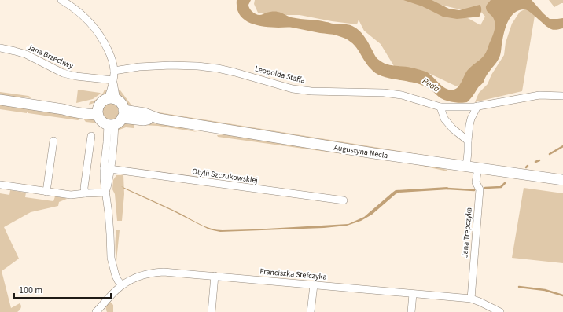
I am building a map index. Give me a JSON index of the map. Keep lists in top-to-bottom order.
{
  "streets": {
    "main road": ["Augustyna Necla"],
    "street": [
      "Jana Brzechwy",
      "Leopolda Staffa",
      "Otylii Szczukowskiej",
      "Jana Trepczyka",
      "Franciszka Stefczyka"
    ]
  },
  "crossings": [
    ["Augustyna Necla", "Jana Trepczyka"],
    ["Jana Trepczyka", "Franciszka Stefczyka"]
  ],
  "water": ["Reda"],
  "scale_bar": "100 m"
}
